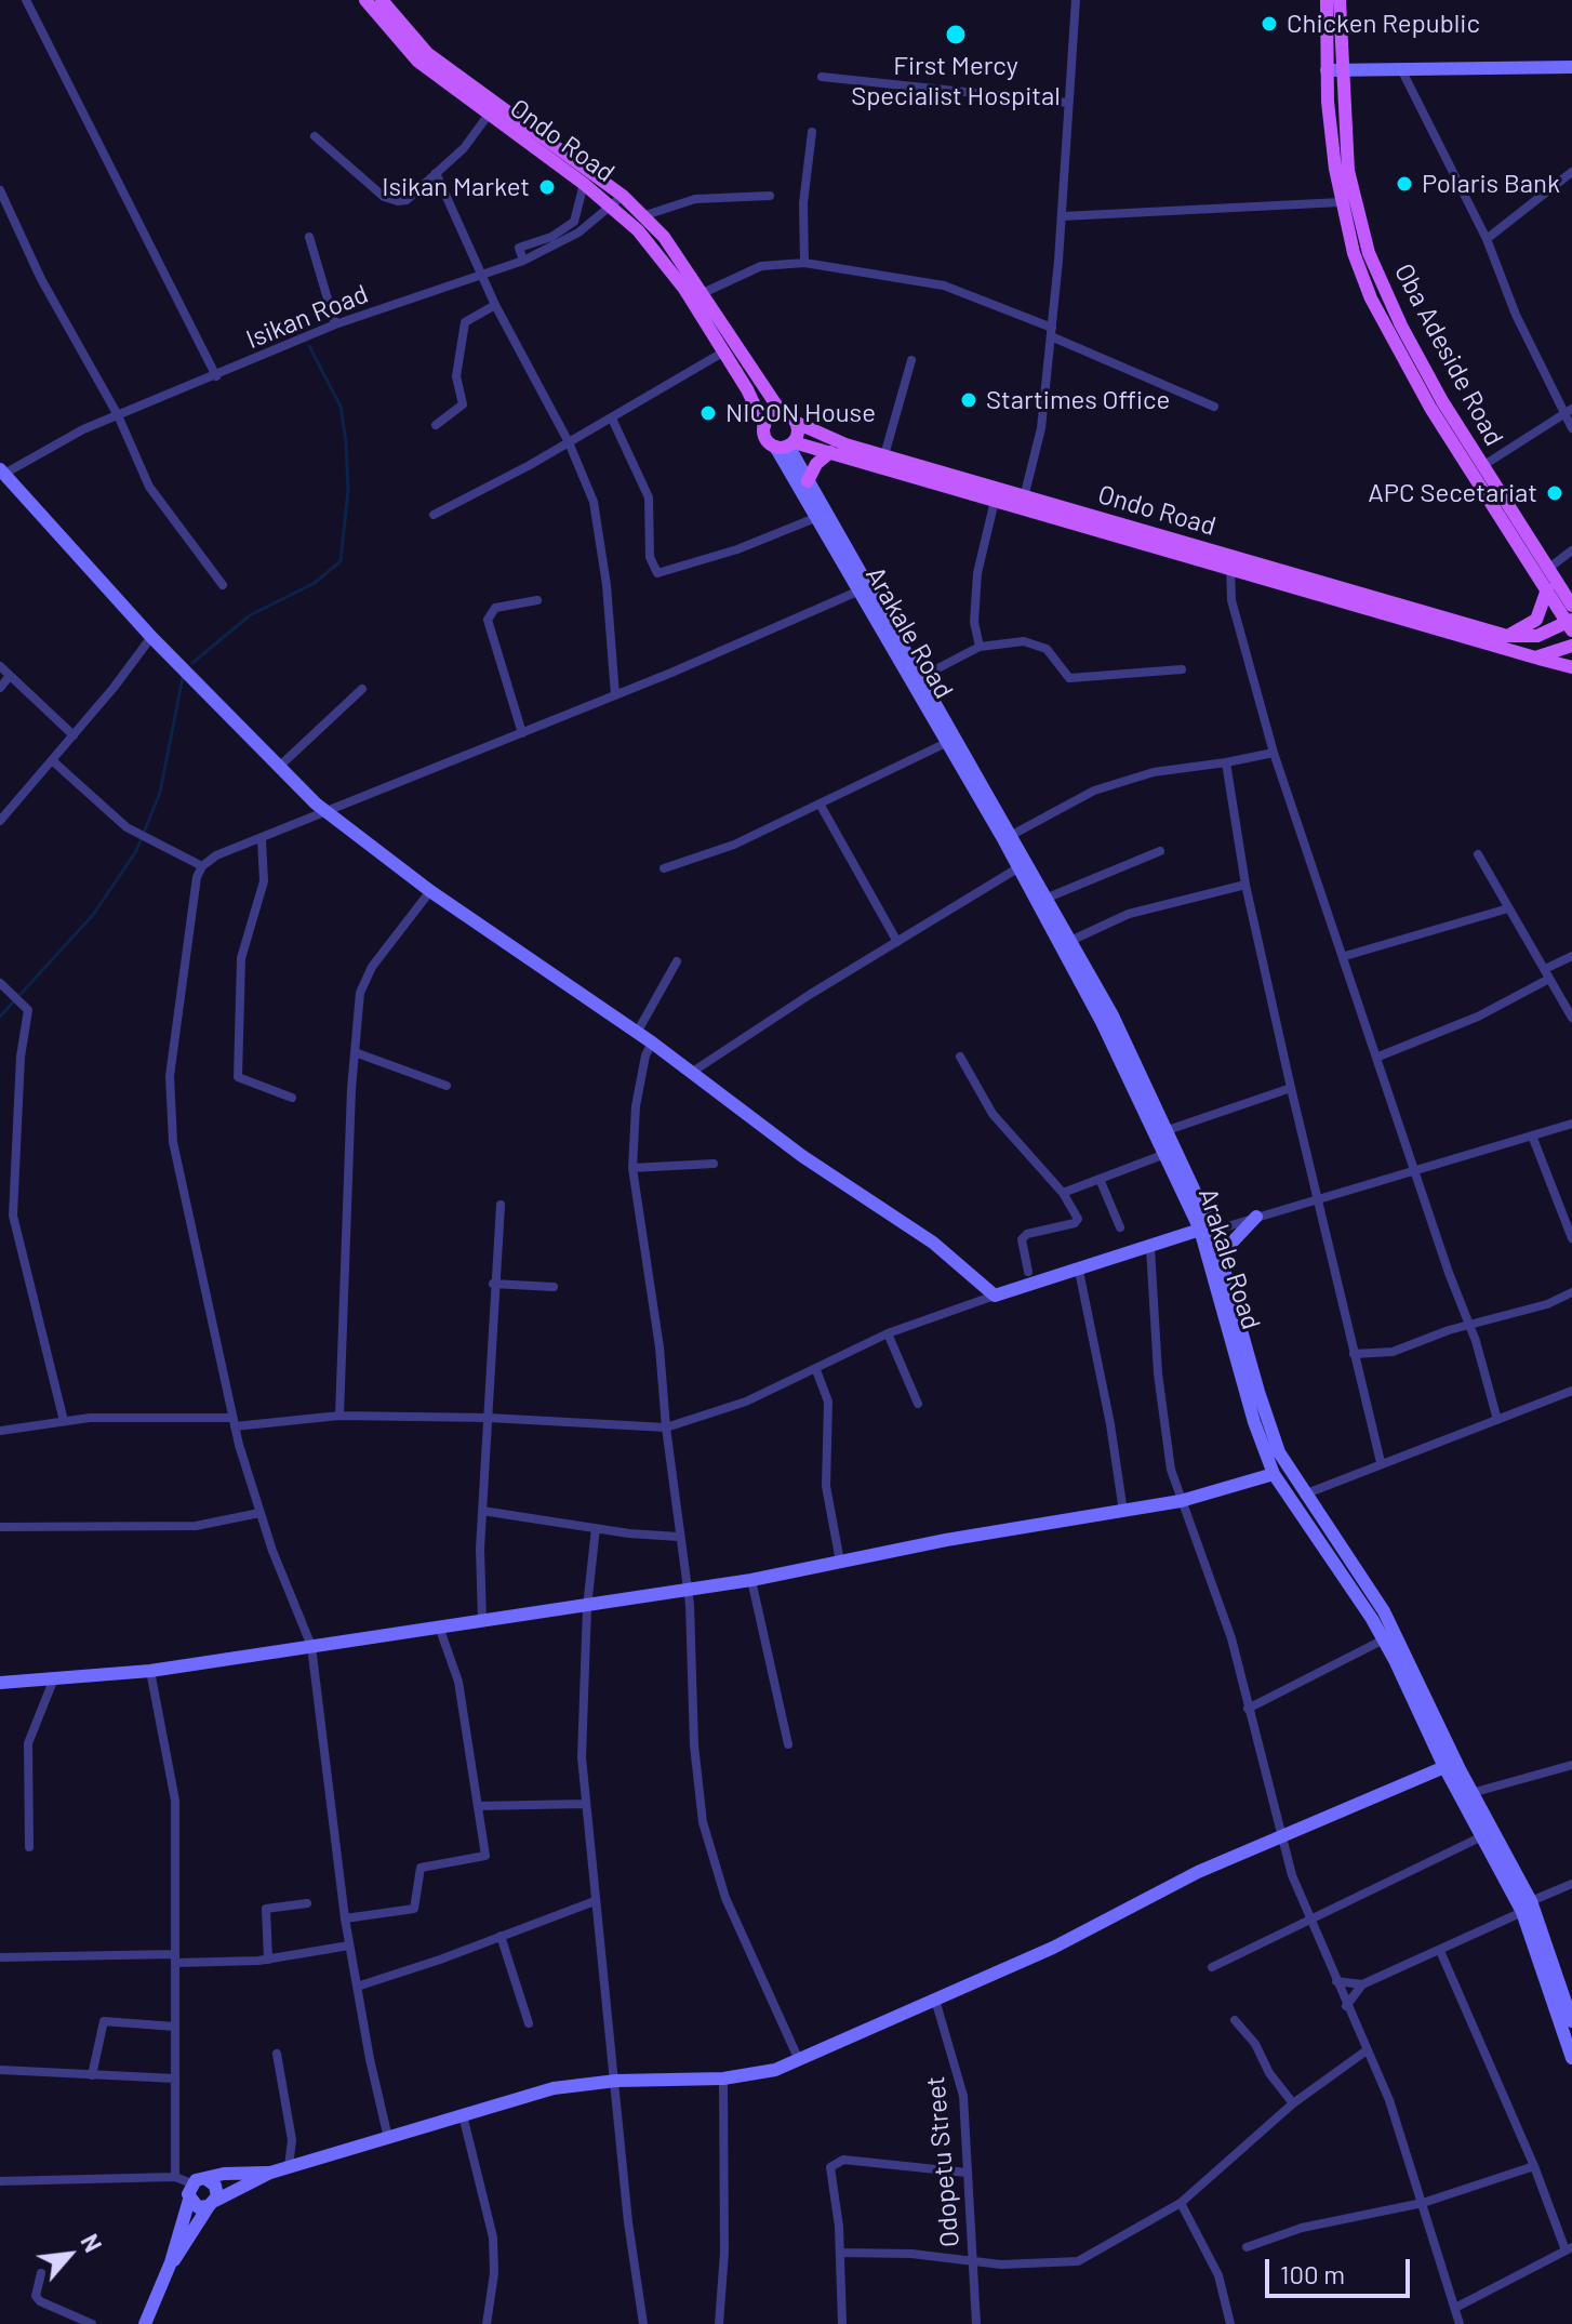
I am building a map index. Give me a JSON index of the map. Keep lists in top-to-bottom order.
{
  "streets": {
    "main road": ["Ondo Road", "Oba Adeside Road", "Arakale Road"],
    "street": ["Isikan Road", "Odopetu Street"]
  },
  "crossings": [
    ["Ondo Road", "Isikan Road"],
    ["Ondo Road", "Arakale Road"]
  ],
  "places": [
    "Chicken Republic",
    "First Mercy Specialist Hospital",
    "Polaris Bank",
    "Isikan Market",
    "Startimes Office",
    "NICON House",
    "APC Secetariat"
  ],
  "scale_bar": "100 m",
  "north": "top right"
}
